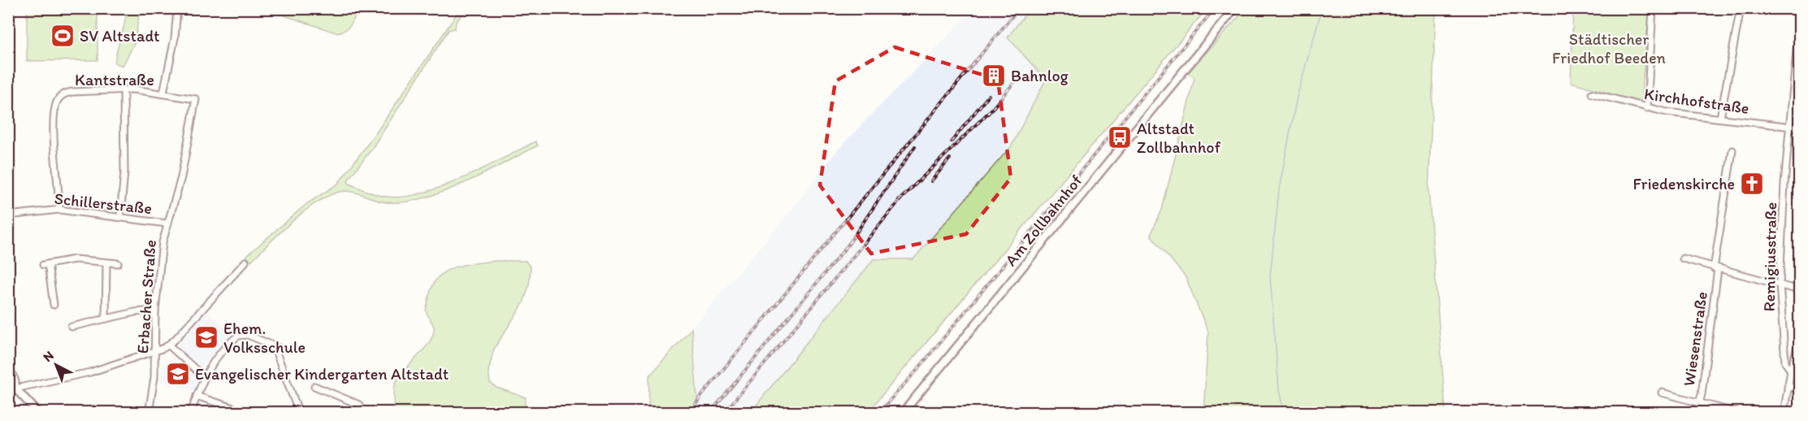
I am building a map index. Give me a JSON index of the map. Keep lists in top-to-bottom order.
{
  "streets": {
    "main road": ["Am Zollbahnhof"],
    "street": [
      "Kantstraße",
      "Kirchhofstraße",
      "Schillerstraße",
      "Remigiusstraße",
      "Erbacher Straße",
      "Wiesenstraße"
    ]
  },
  "crossings": [
    ["Kantstraße", "Schillerstraße"],
    ["Kantstraße", "Erbacher Straße"],
    ["Kirchhofstraße", "Remigiusstraße"],
    ["Schillerstraße", "Erbacher Straße"]
  ],
  "parks": ["Städtischer Friedhof Beeden"],
  "places": {
    "sports": ["SV Altstadt"],
    "building": ["Bahnlog"],
    "bus stop": ["Altstadt Zollbahnhof"],
    "church": ["Friedenskirche"],
    "school or university": ["Ehem. Volksschule", "Evangelischer Kindergarten Altstadt"]
  },
  "north": "top left"
}
